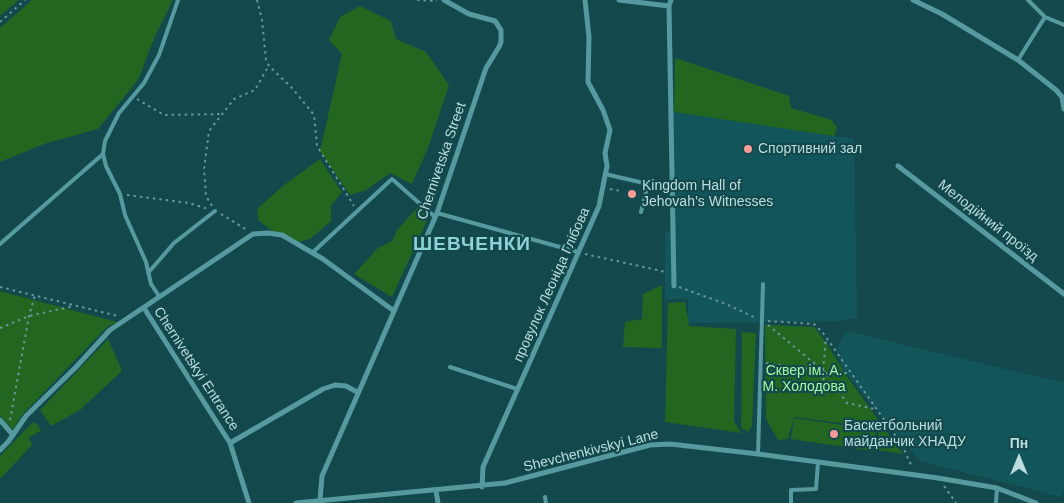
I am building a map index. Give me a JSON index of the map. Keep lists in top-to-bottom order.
{
  "streets": {
    "street": [
      "Chernivetska Street",
      "Мелодійний проїзд",
      "провулок Леоніда Глібова",
      "Chernivetskyi Entrance",
      "Shevchenkivskyi Lane"
    ]
  },
  "crossings": [
    ["Chernivetska Street", "Chernivetskyi Entrance"],
    ["Chernivetska Street", "Shevchenkivskyi Lane"],
    ["провулок Леоніда Глібова", "Shevchenkivskyi Lane"]
  ],
  "districts": ["ШЕВЧЕНКИ"],
  "parks": ["Сквер ім. А. М. Холодова"],
  "places": ["Спортивний зал", "Kingdom Hall of Jehovah’s Witnesses", "Баскетбольний майданчик ХНАДУ"],
  "north": "top"
}
